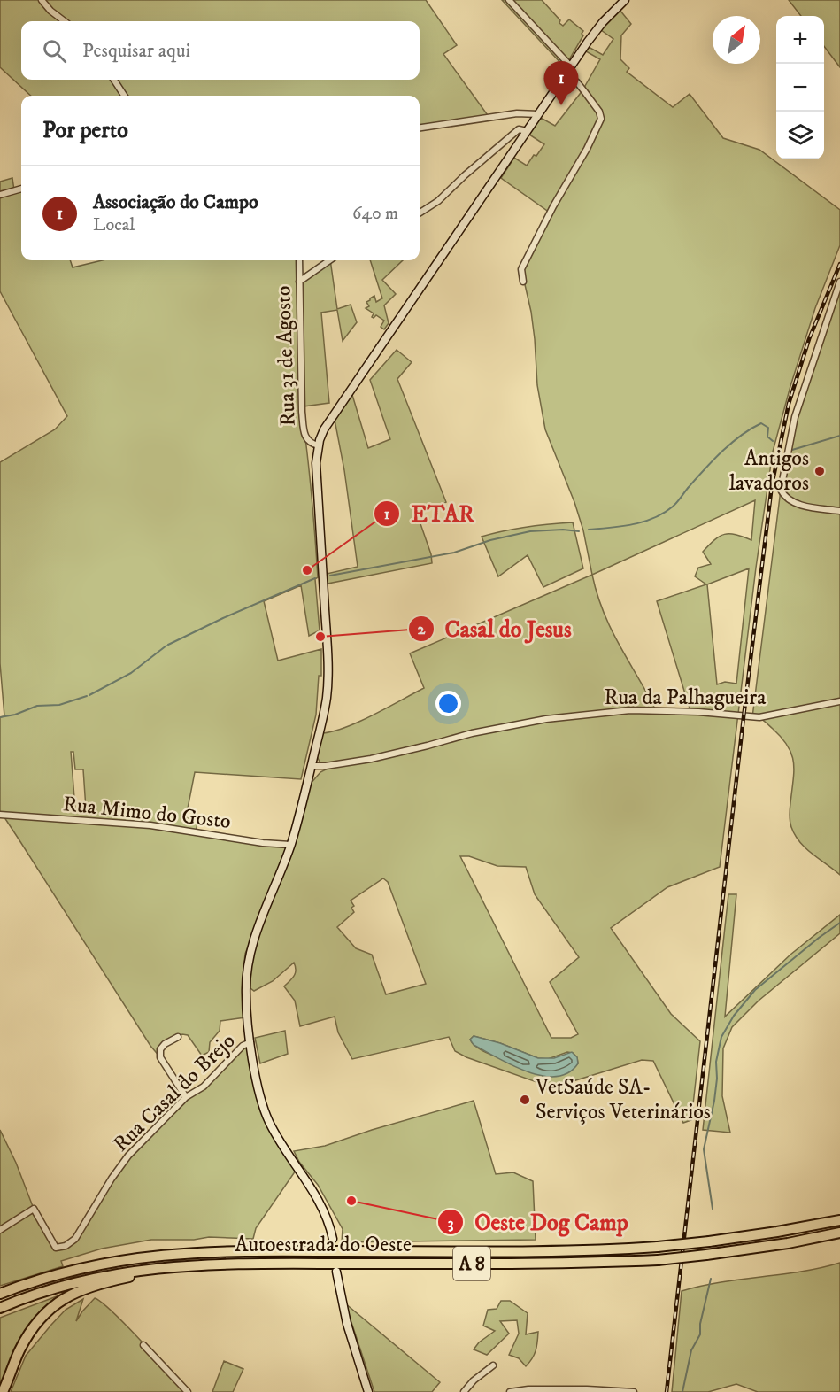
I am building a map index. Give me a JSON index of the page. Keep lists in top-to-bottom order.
{
  "streets": {
    "highway": ["Autoestrada do Oeste", "A 8"],
    "street": [
      "Rua 31 de Agosto",
      "Rua da Palhagueira",
      "Rua Mimo do Gosto",
      "Rua Casal do Brejo"
    ]
  },
  "places": [
    "Antigos lavadoros",
    "ETAR",
    "Casal do Jesus",
    "VetSaúde SA- Serviços Veterinários",
    "Oeste Dog Camp"
  ],
  "north": "top right",
  "page": {
    "map_buttons": ["+", "−"],
    "search": "Pesquisar aqui",
    "pins": "1",
    "heading": "Por perto",
    "list": [
      {
        "mark": "1",
        "name": "Associação do Campo",
        "note": "Local",
        "value": "640 m"
      }
    ]
  }
}
